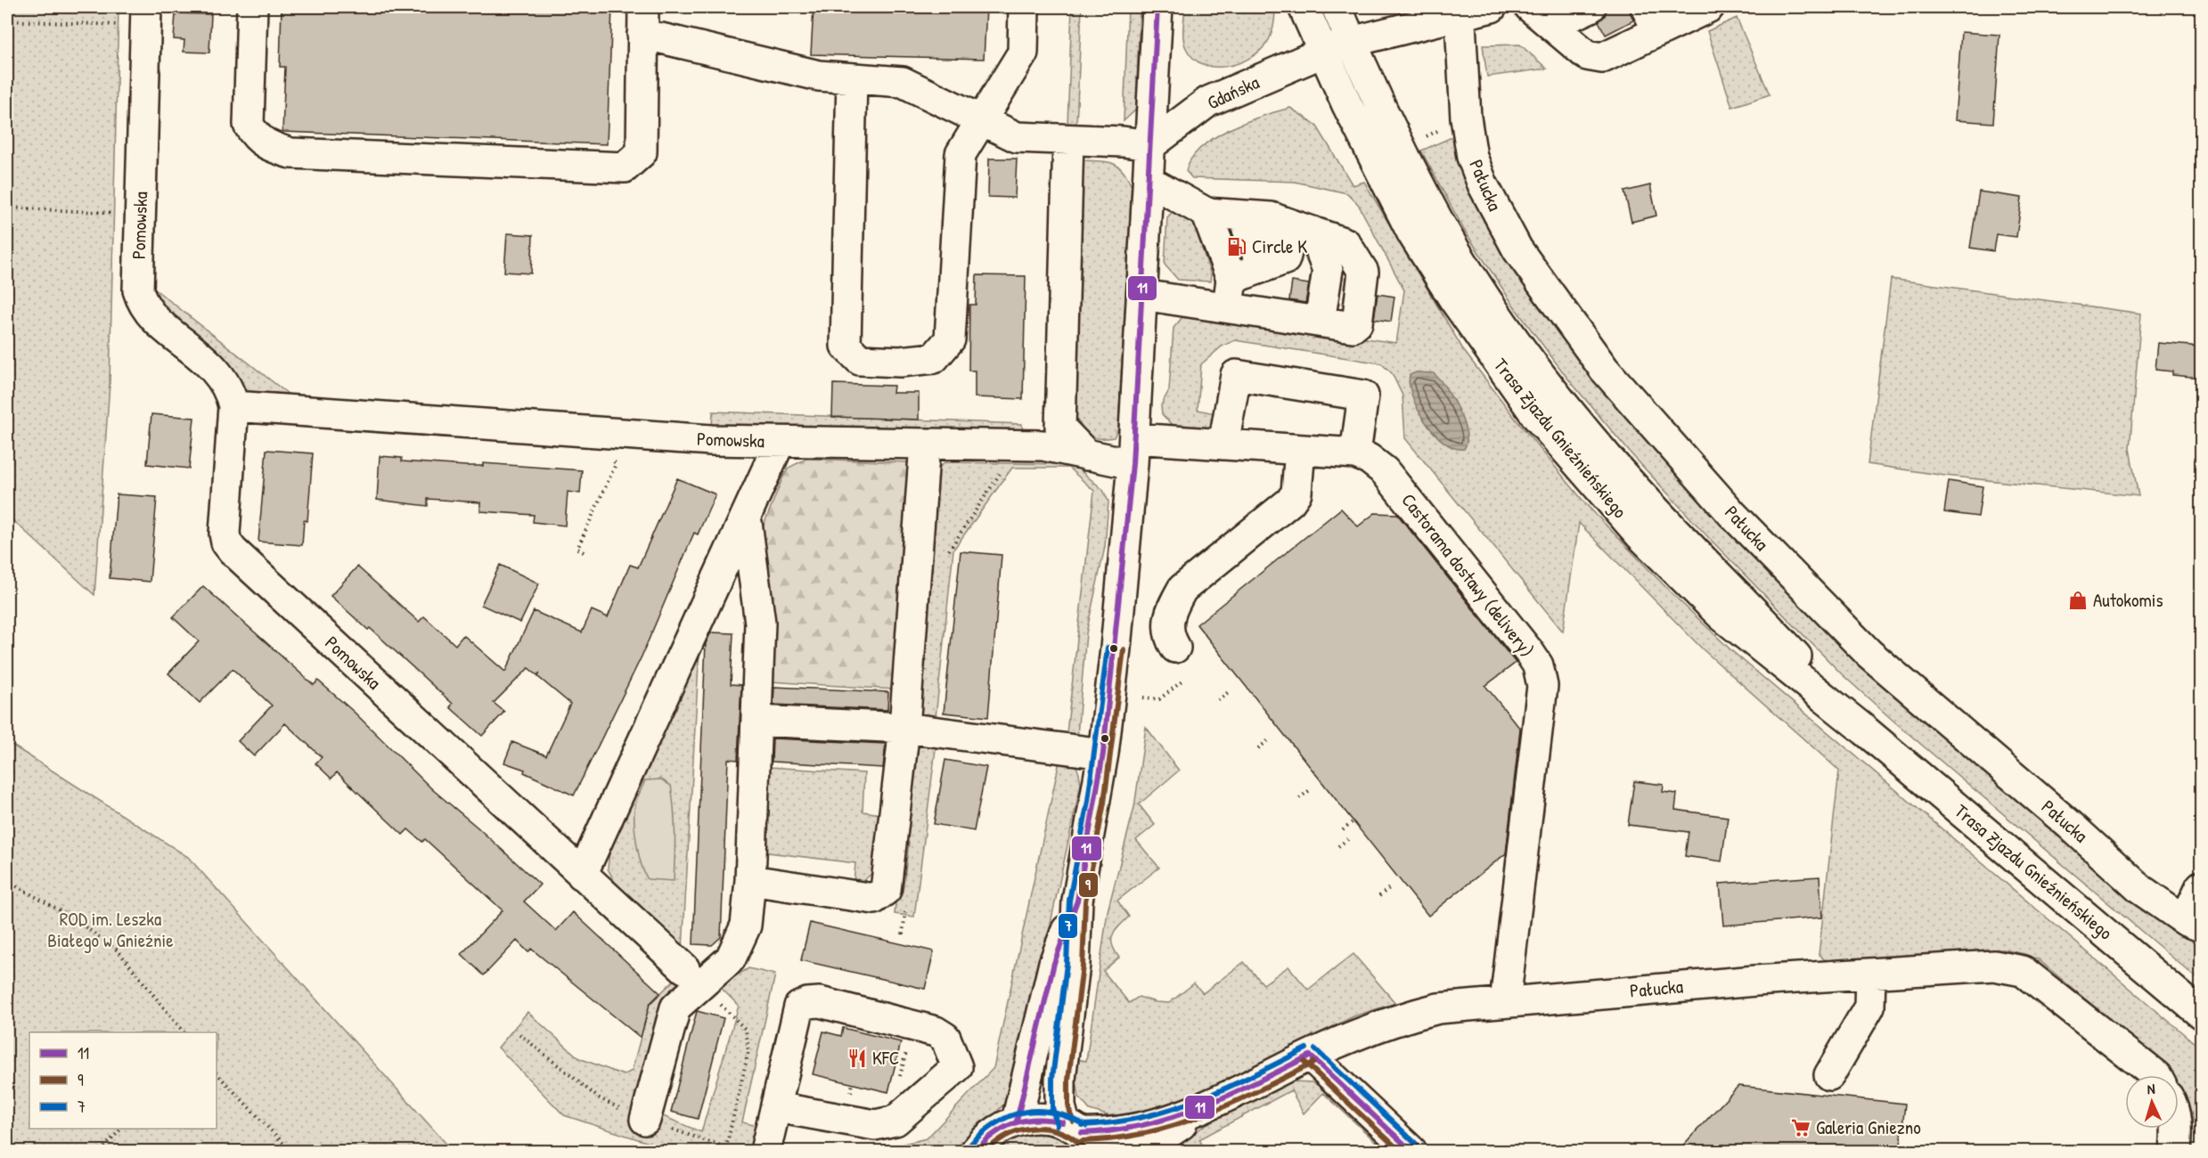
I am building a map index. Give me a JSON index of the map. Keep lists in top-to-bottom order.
{
  "streets": {
    "street": [
      "Gdańska",
      "Pałucka",
      "Pomowska",
      "Trasa Zjazdu Gnieźnieńskiego",
      "Castorama dostawy (delivery)"
    ]
  },
  "crossings": [
    ["Gdańska", "Pałucka"],
    ["Gdańska", "Trasa Zjazdu Gnieźnieńskiego"],
    ["Pałucka", "Castorama dostawy (delivery)"],
    ["Pomowska", "Castorama dostawy (delivery)"]
  ],
  "parks": ["ROD im. Leszka Białego w Gnieźnie"],
  "places": {
    "fuel station": ["Circle K"],
    "shop": ["Autokomis"],
    "restaurant": ["KFC"],
    "supermarket": ["Galeria Gniezno"]
  },
  "lines": ["transit line 11", "transit line 7", "transit line 9"],
  "legend": ["11", "9", "7"],
  "north": "top"
}
